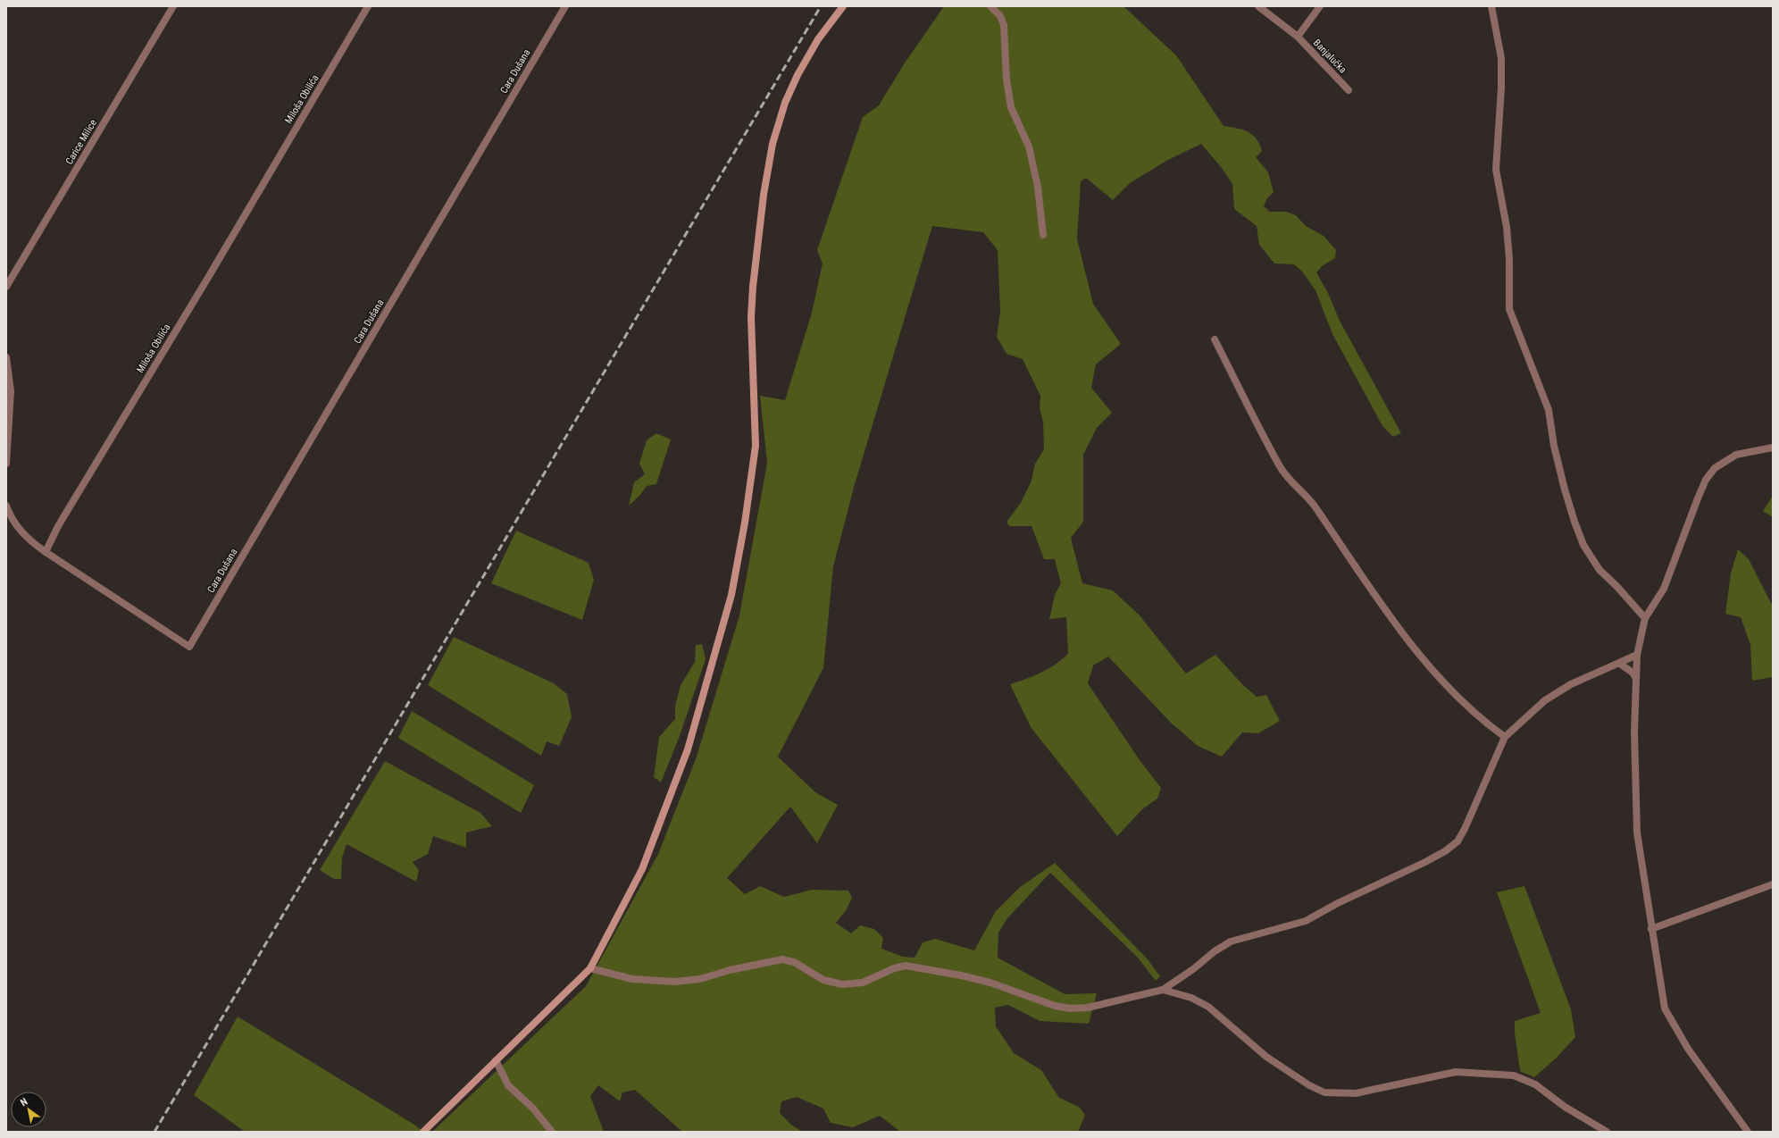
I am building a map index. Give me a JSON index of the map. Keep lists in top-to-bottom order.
{
  "streets": {
    "street": [
      "Banjalučka",
      "Cara Dušana",
      "Miloša Obilića",
      "Carice Milice"
    ]
  },
  "crossings": [
    ["Cara Dušana", "Miloša Obilića"]
  ],
  "north": "top left"
}
